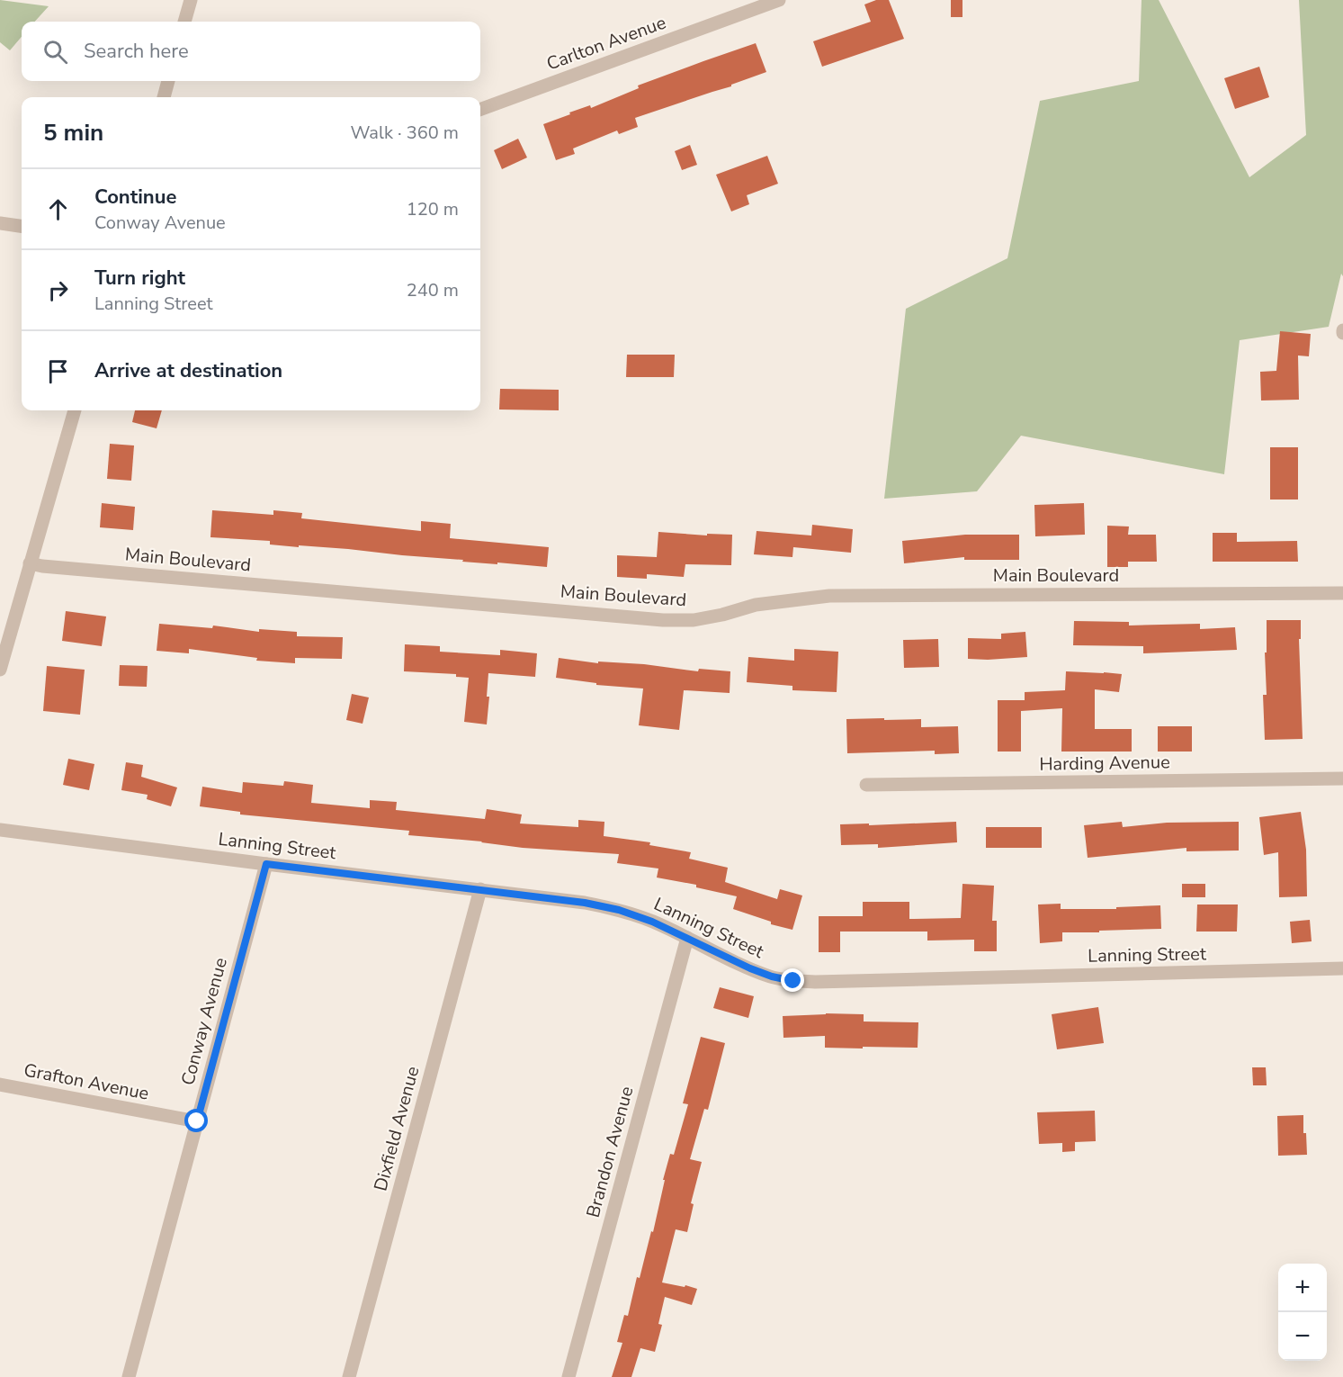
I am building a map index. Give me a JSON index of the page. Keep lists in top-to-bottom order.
{
  "streets": {
    "street": [
      "Carlton Avenue",
      "Main Boulevard",
      "Harding Avenue",
      "Lanning Street",
      "Conway Avenue",
      "Grafton Avenue",
      "Dixfield Avenue",
      "Brandon Avenue"
    ]
  },
  "crossings": [
    ["Lanning Street", "Conway Avenue"],
    ["Lanning Street", "Dixfield Avenue"],
    ["Lanning Street", "Brandon Avenue"],
    ["Conway Avenue", "Grafton Avenue"]
  ],
  "page": {
    "search": "Search here",
    "heading": ["5 min", "Walk · 360 m"],
    "list": [
      ["Continue", "Conway Avenue", "120 m"],
      ["Turn right", "Lanning Street", "240 m"],
      "Arrive at destination"
    ],
    "map_buttons": ["+", "−"]
  }
}
